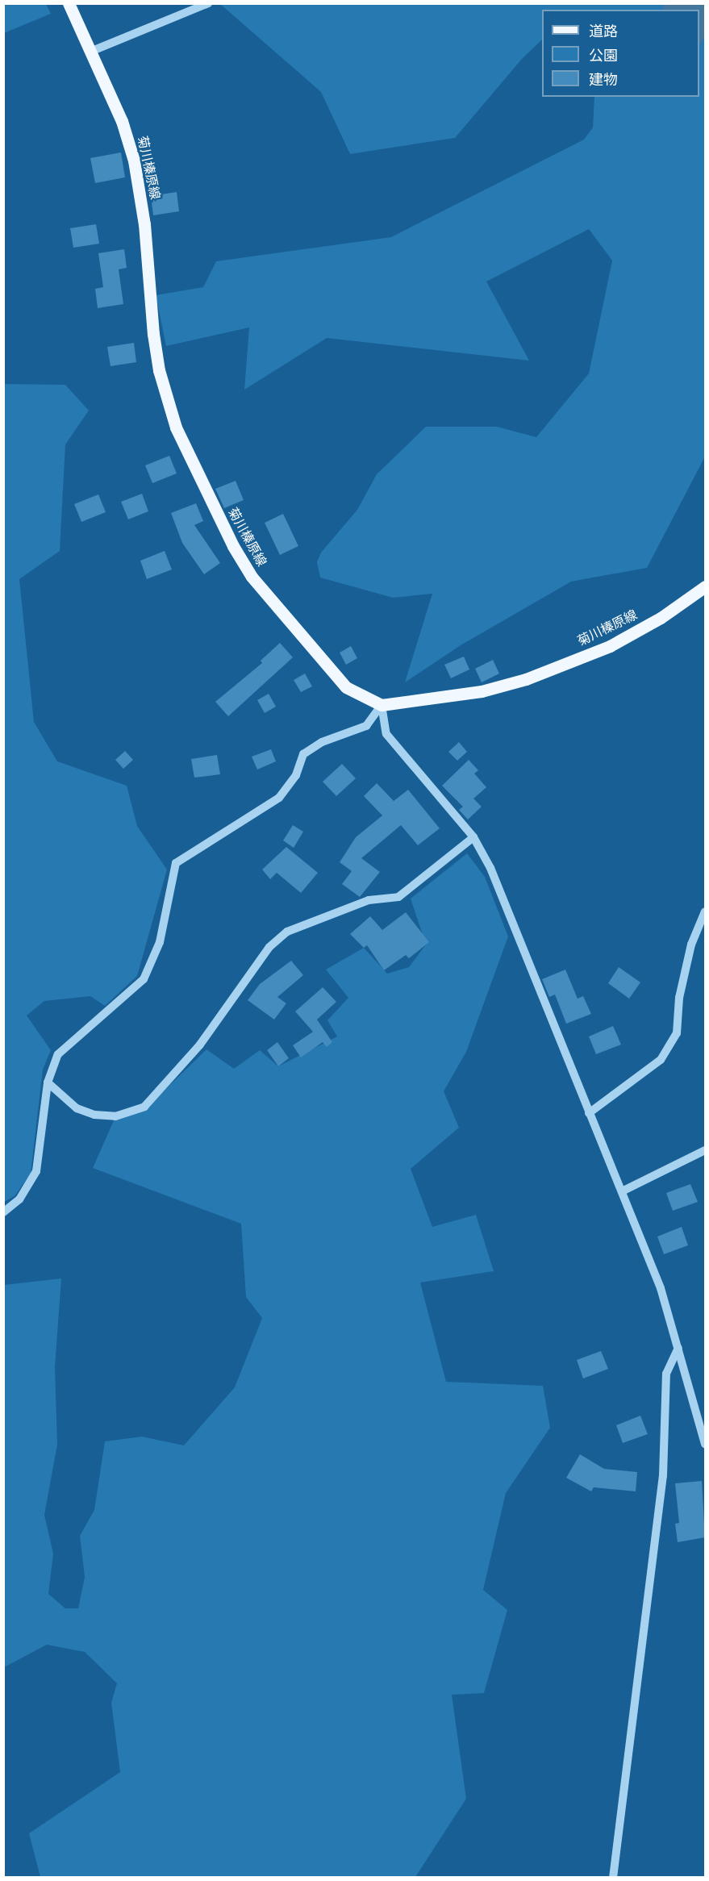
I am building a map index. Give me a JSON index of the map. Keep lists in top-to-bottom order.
{
  "streets": {
    "main road": ["菊川榛原線"]
  },
  "legend": ["道路", "公園", "建物"]
}
